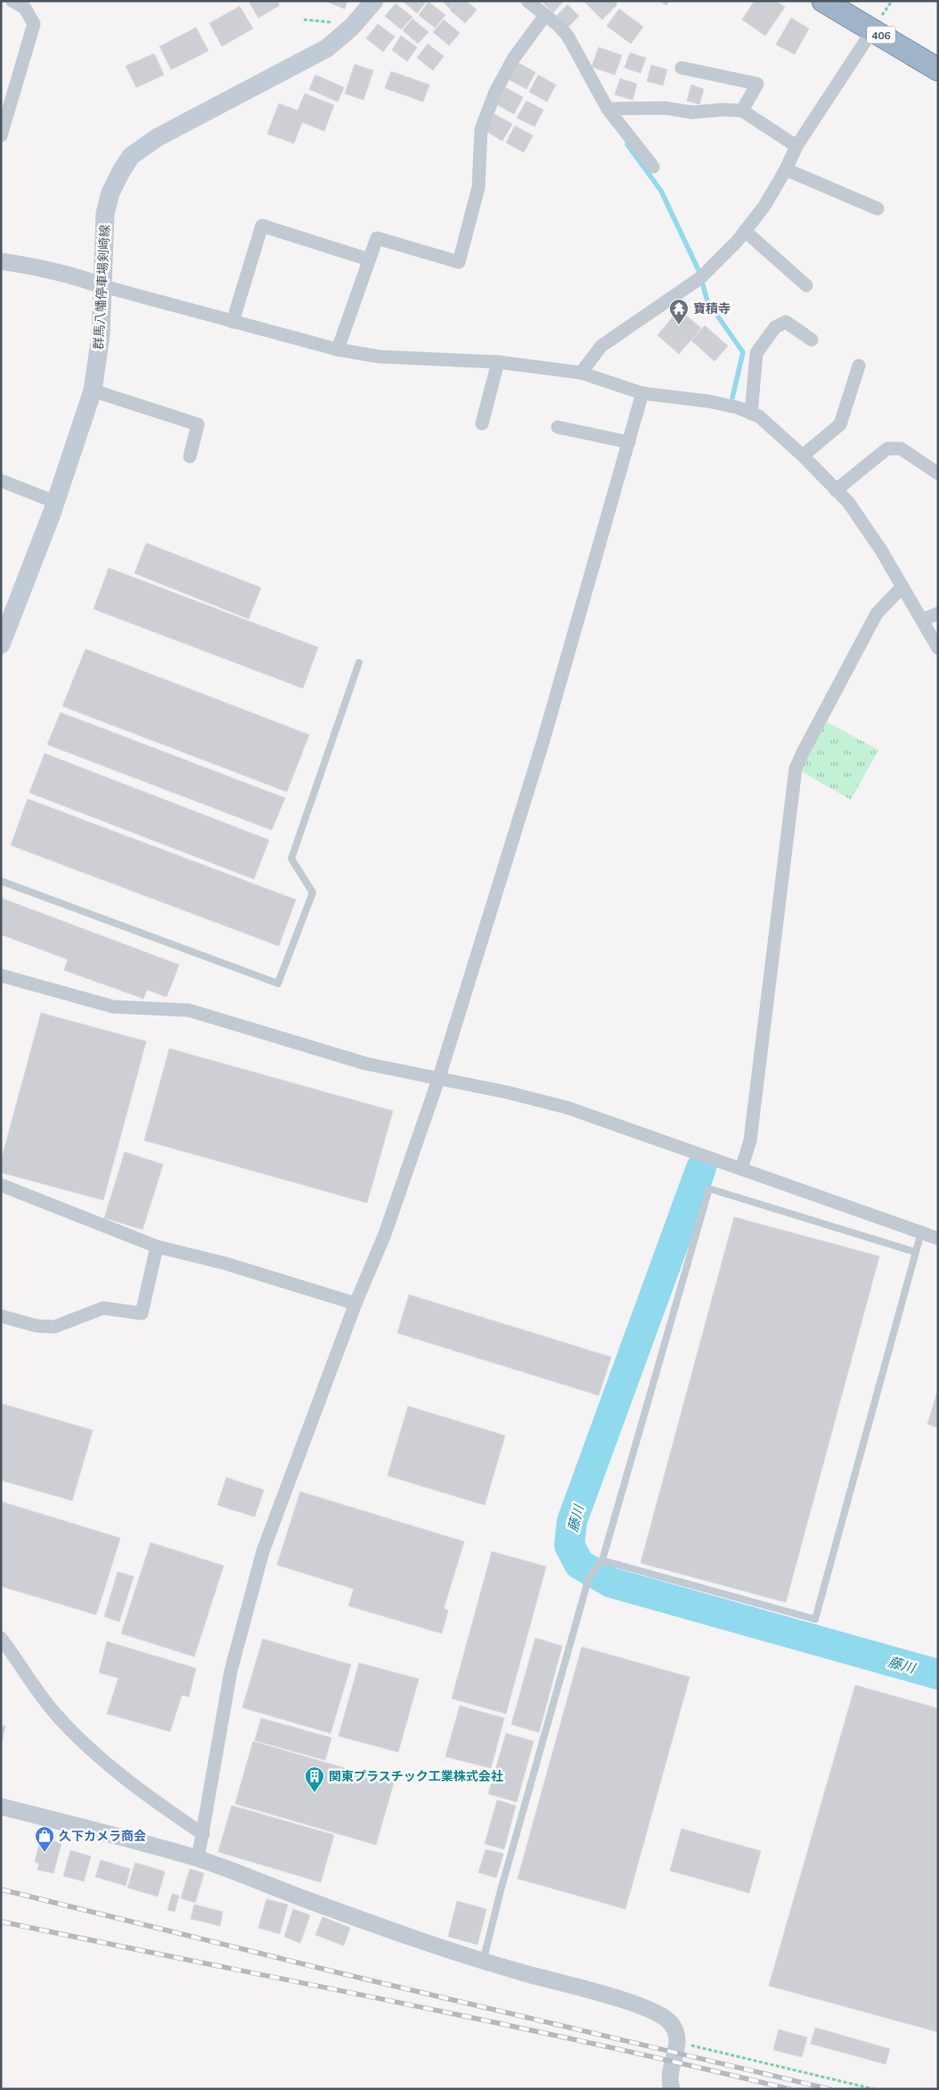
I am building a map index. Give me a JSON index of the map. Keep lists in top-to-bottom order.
{
  "streets": {
    "highway": ["406"],
    "main road": ["群馬八幡停車場剣崎線"]
  },
  "water": ["藤川"],
  "places": {
    "temple": ["寶積寺"],
    "building": ["関東プラスチック工業株式会社"],
    "shop": ["久下カメラ商会"]
  }
}
